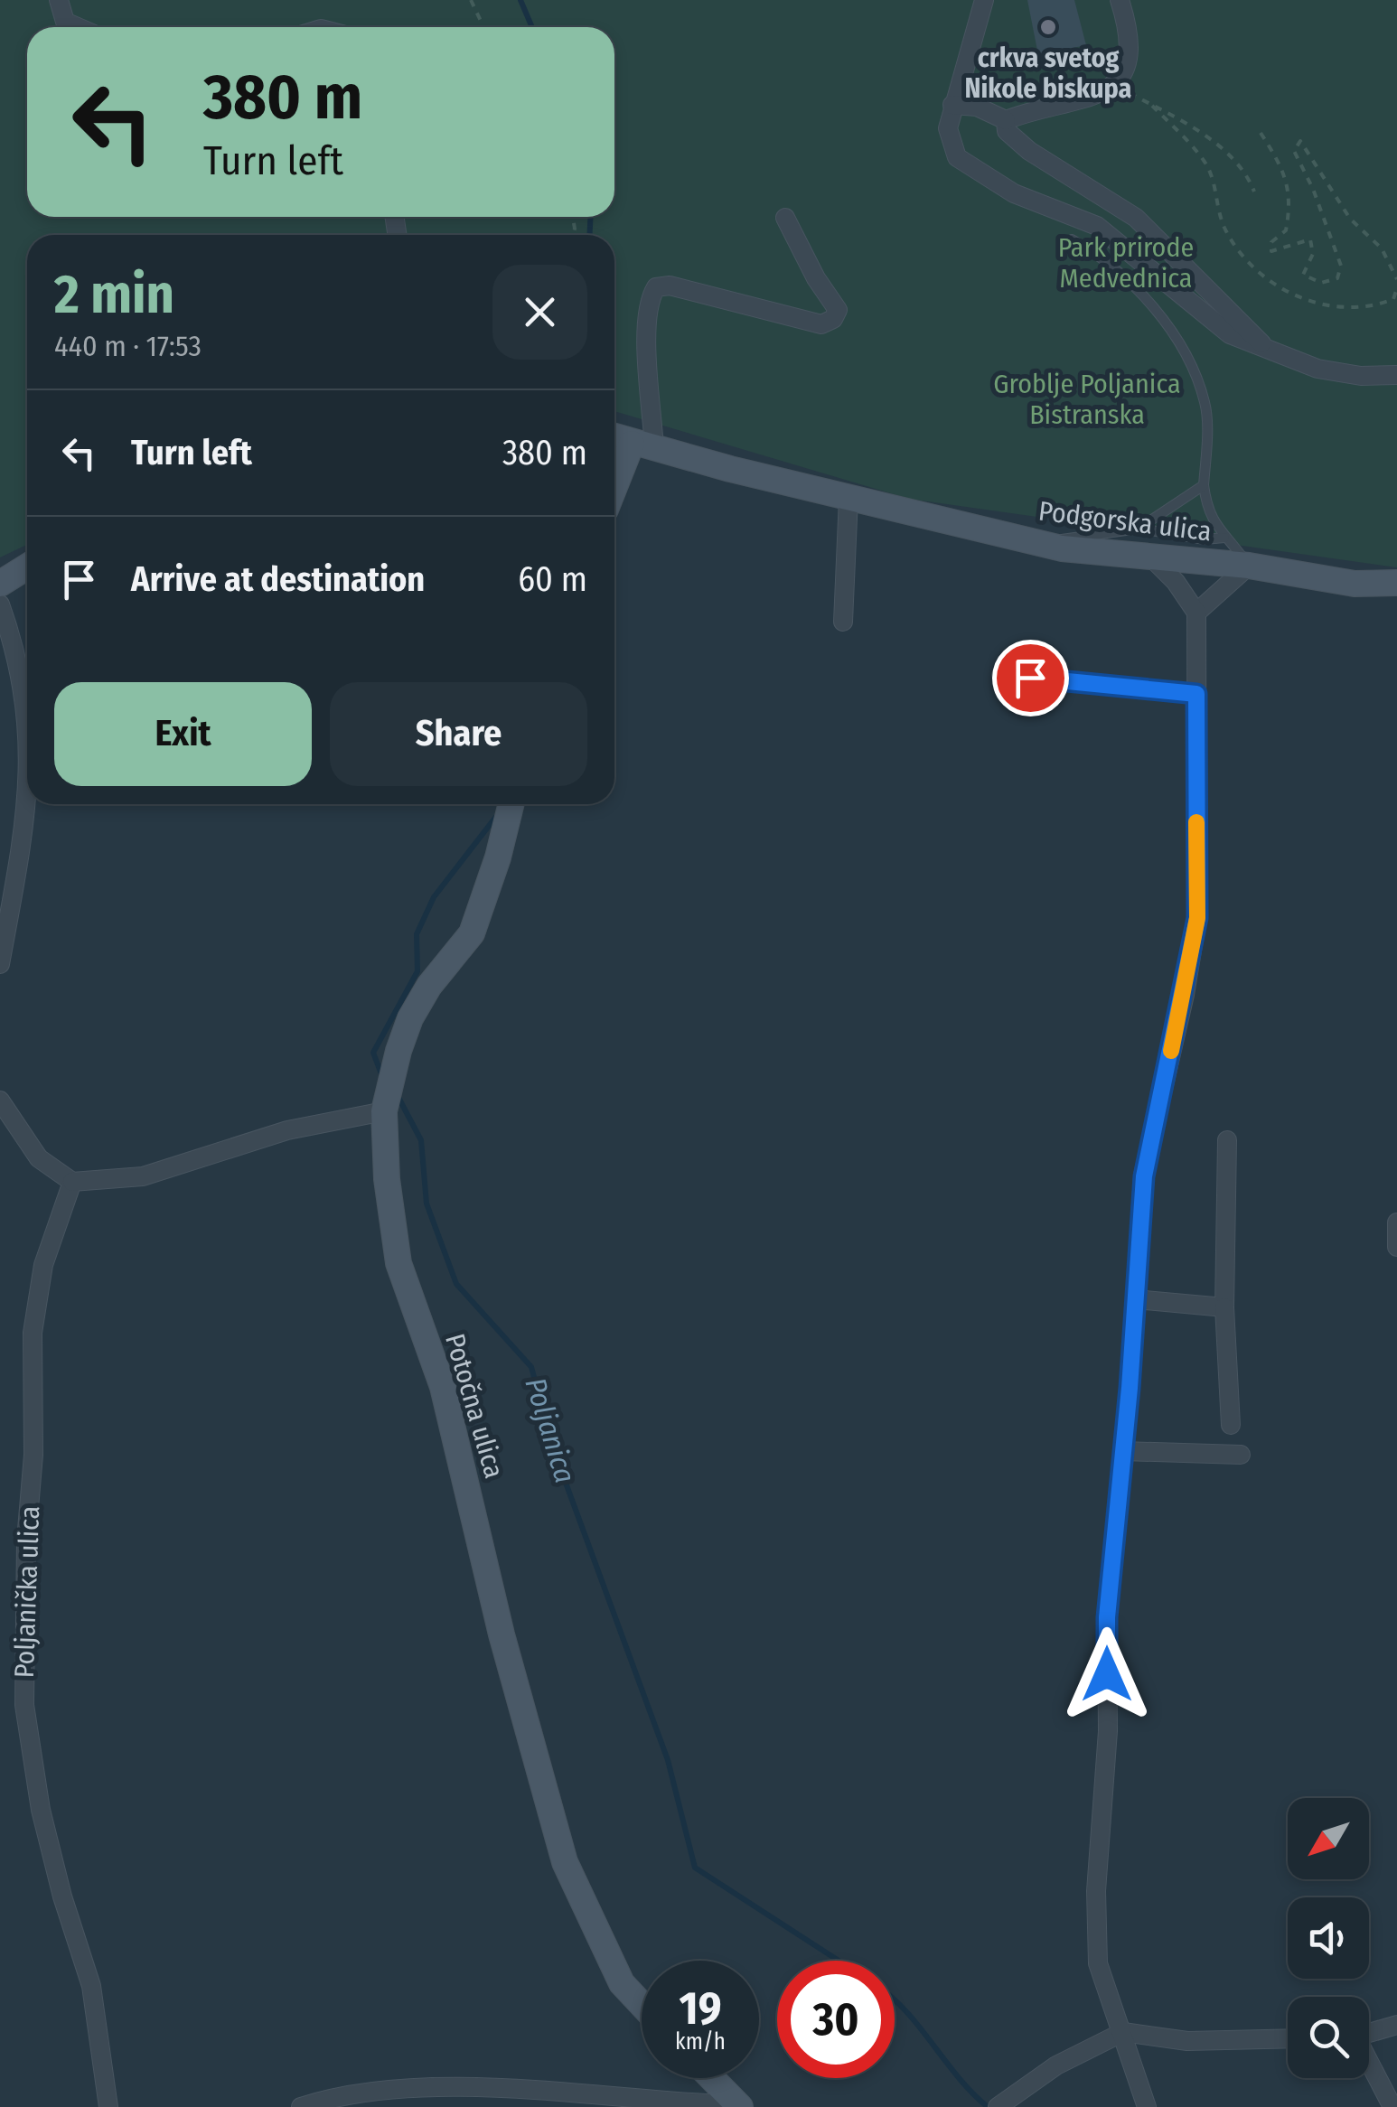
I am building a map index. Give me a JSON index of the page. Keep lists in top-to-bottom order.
{
  "streets": {
    "street": ["Podgorska ulica", "Potočna ulica", "Poljanička ulica"]
  },
  "water": ["Poljanica"],
  "parks": ["Park prirode Medvednica", "Groblje Poljanica Bistranska"],
  "places": ["crkva svetog Nikole biskupa"],
  "north": "bottom left",
  "page": {
    "turn": ["380 m", "Turn left"],
    "heading": ["2 min", "440 m · 17:53"],
    "list": [
      {
        "name": "Turn left",
        "value": "380 m"
      },
      {
        "name": "Arrive at destination",
        "value": "60 m"
      }
    ],
    "buttons": ["Exit", "Share"],
    "speed": "19 km/h",
    "limit": "30"
  }
}
